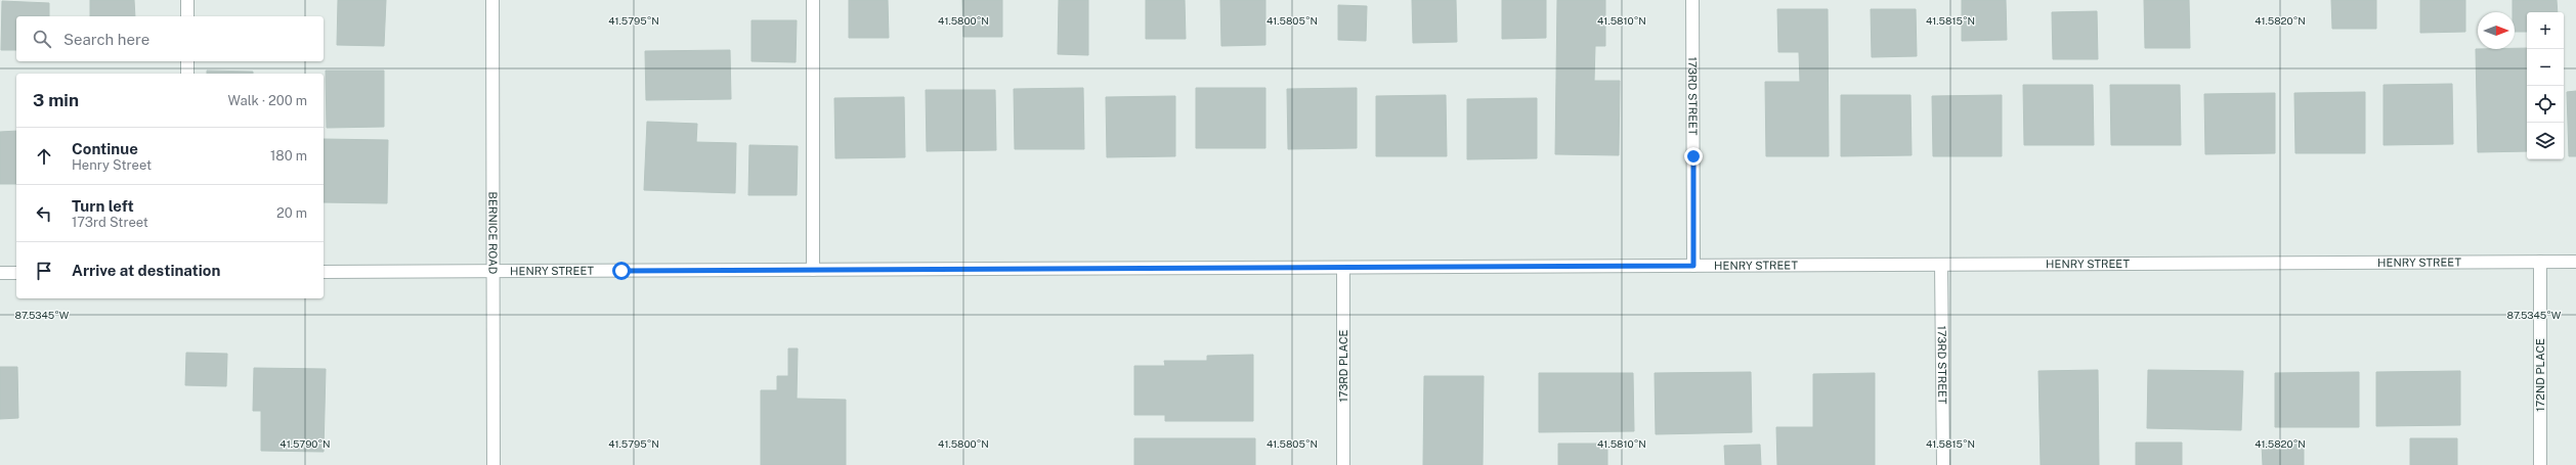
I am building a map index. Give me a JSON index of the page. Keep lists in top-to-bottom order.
{
  "streets": {
    "street": [
      "173RD STREET",
      "BERNICE ROAD",
      "HENRY STREET",
      "173RD PLACE",
      "172ND PLACE"
    ]
  },
  "crossings": [
    ["173RD STREET", "HENRY STREET"],
    ["BERNICE ROAD", "HENRY STREET"],
    ["HENRY STREET", "173RD PLACE"],
    ["HENRY STREET", "172ND PLACE"]
  ],
  "north": "right",
  "page": {
    "map_buttons": ["+", "−"],
    "search": "Search here",
    "heading": ["3 min", "Walk · 200 m"],
    "list": [
      ["Continue", "Henry Street", "180 m"],
      ["Turn left", "173rd Street", "20 m"],
      "Arrive at destination"
    ]
  },
  "coordinates": [
    "41.5795°N",
    "41.5800°N",
    "41.5805°N",
    "41.5810°N",
    "41.5815°N",
    "41.5820°N",
    "87.5345°W",
    "41.5790°N"
  ]
}
